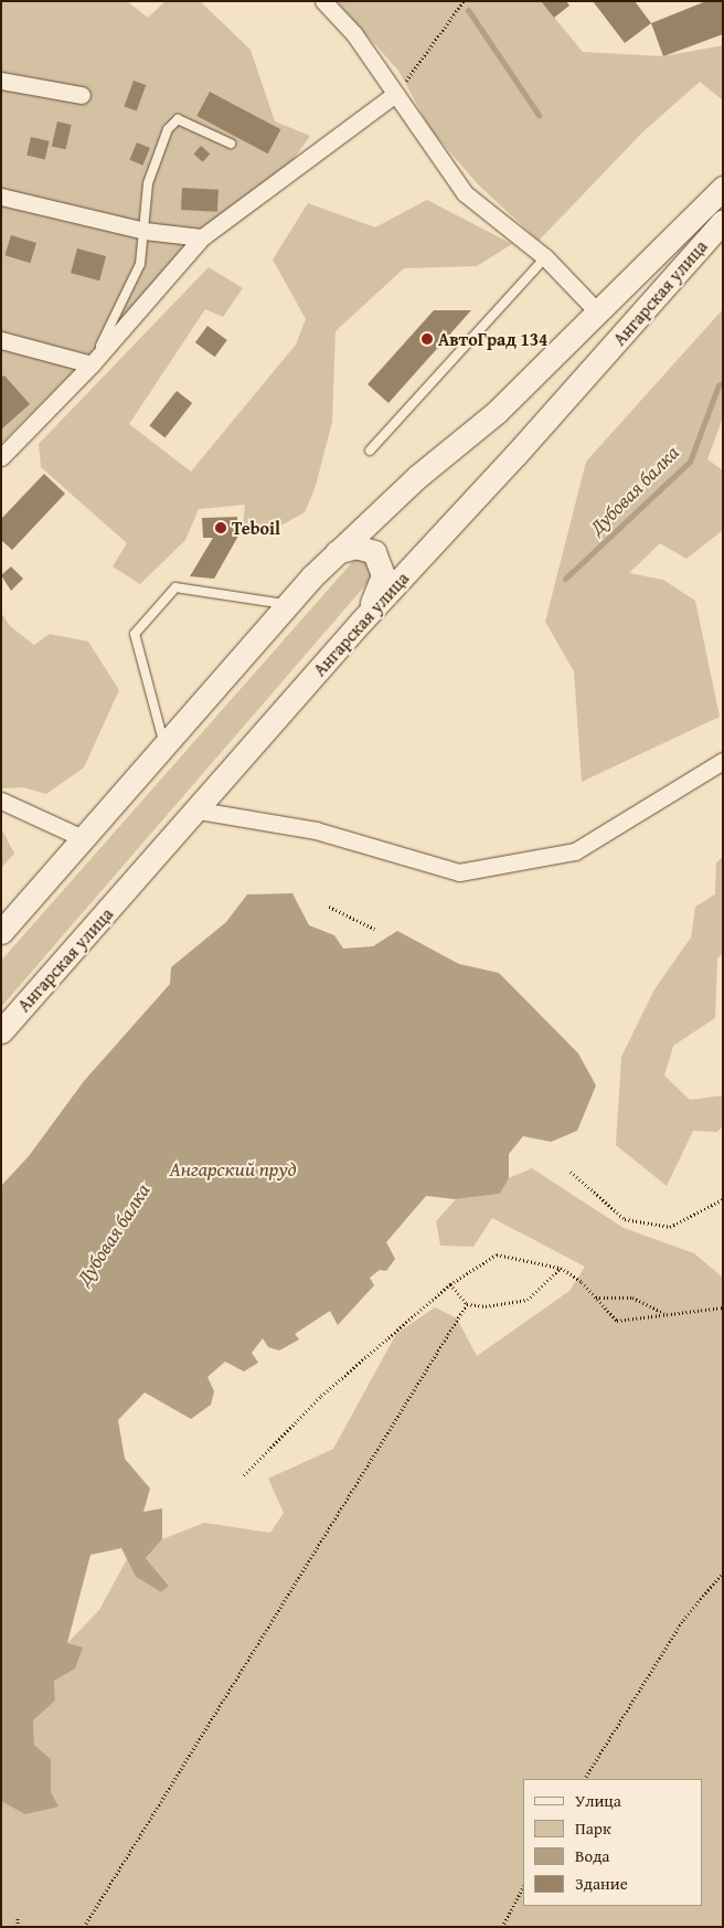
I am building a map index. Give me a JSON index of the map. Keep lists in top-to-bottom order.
{
  "streets": {
    "main road": ["Ангарская улица"]
  },
  "water": ["Дубовая балка", "Ангарский пруд"],
  "places": ["АвтоГрад 134", "Teboil"],
  "legend": [
    "Улица",
    "Парк",
    "Вода",
    "Здание"
  ]
}
